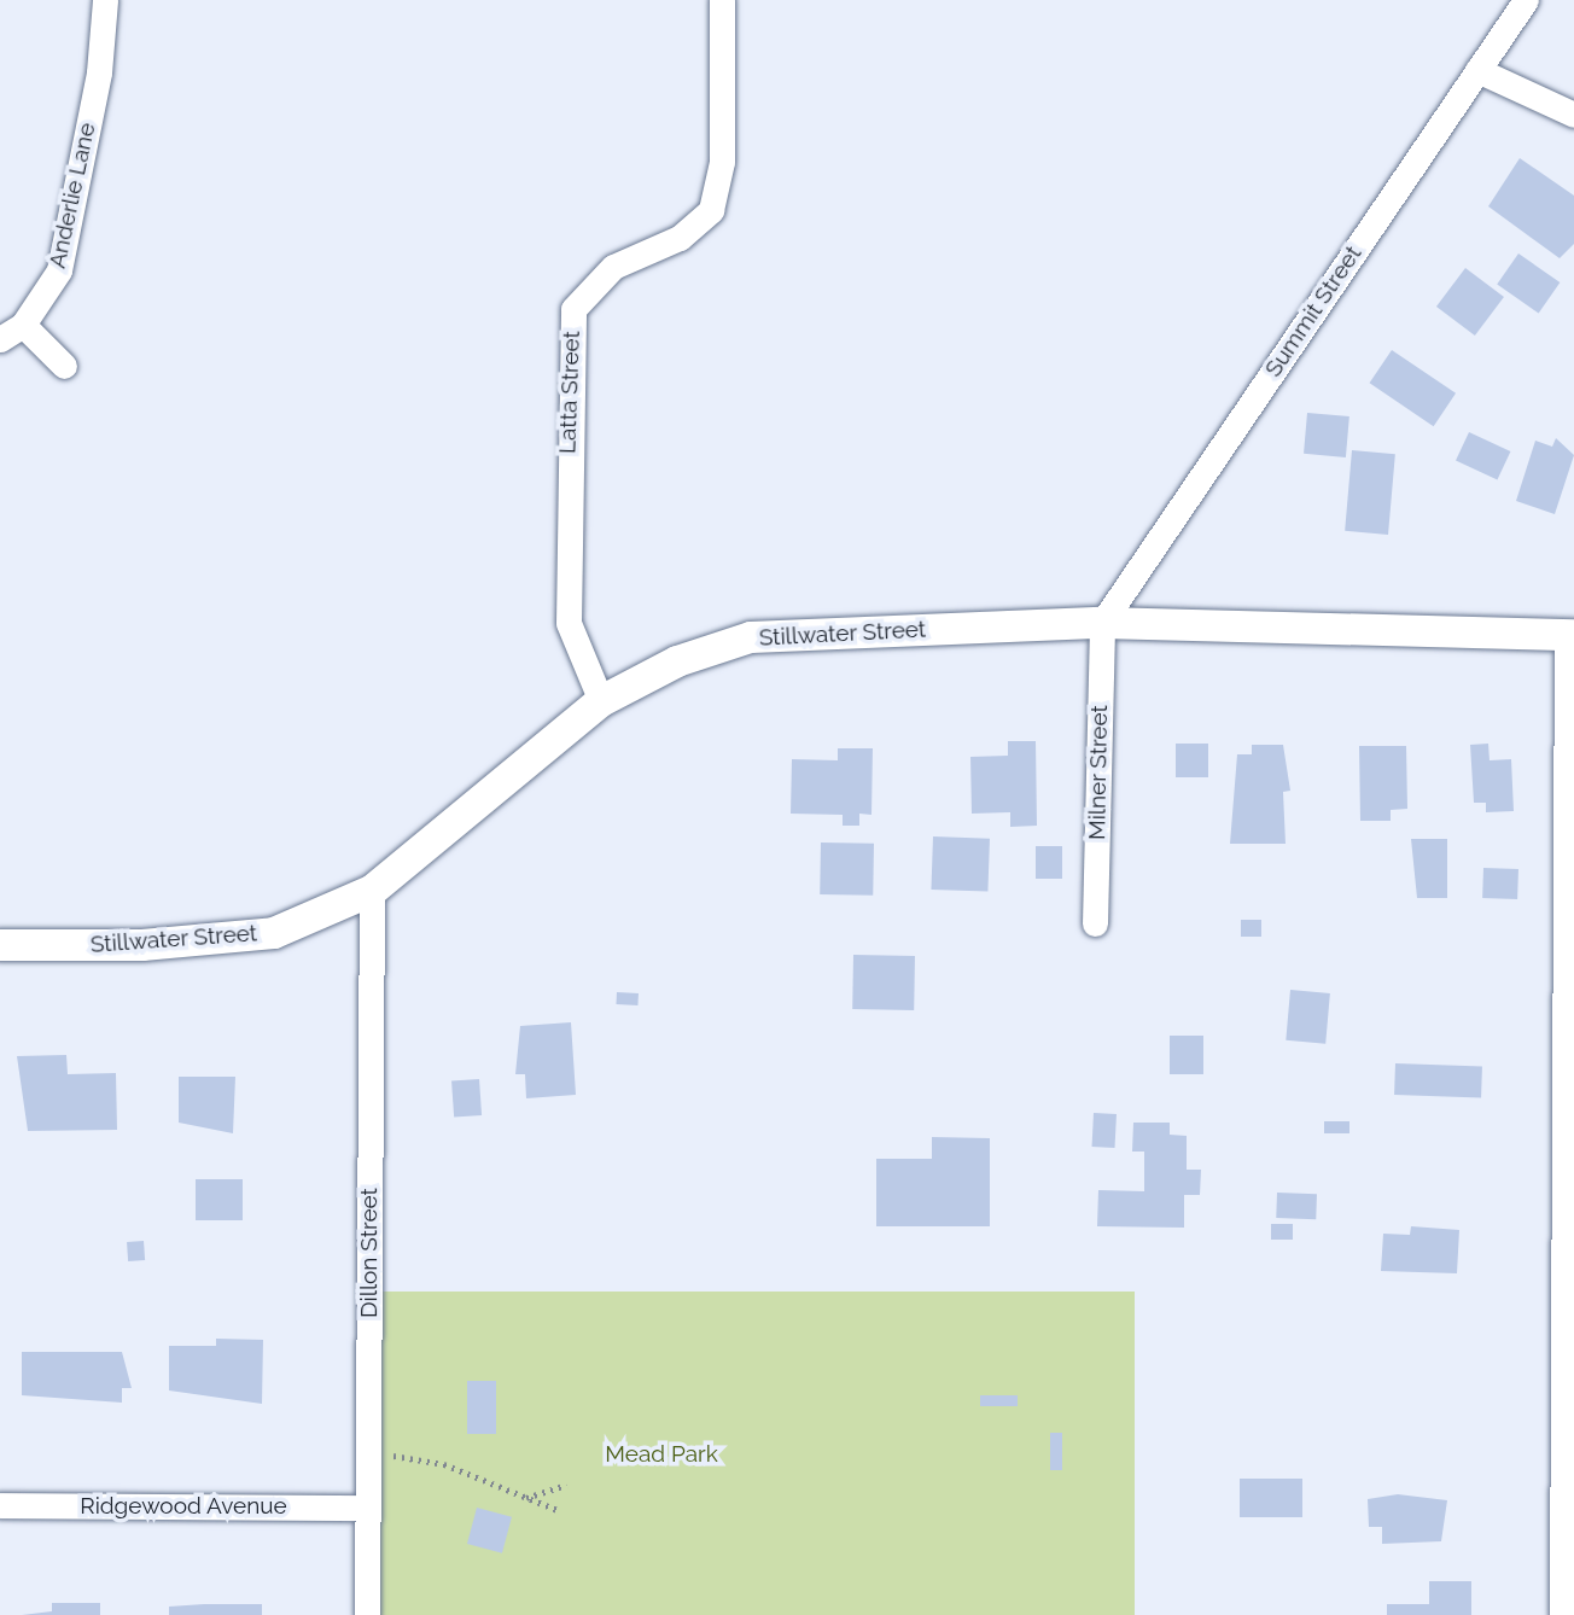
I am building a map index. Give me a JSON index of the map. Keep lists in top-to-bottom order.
{
  "streets": {
    "street": [
      "Anderlie Lane",
      "Summit Street",
      "Latta Street",
      "Stillwater Street",
      "Milner Street",
      "Dillon Street",
      "Ridgewood Avenue"
    ]
  },
  "crossings": [
    ["Summit Street", "Stillwater Street"],
    ["Summit Street", "Milner Street"],
    ["Latta Street", "Stillwater Street"],
    ["Stillwater Street", "Milner Street"],
    ["Stillwater Street", "Dillon Street"],
    ["Dillon Street", "Ridgewood Avenue"]
  ],
  "parks": ["Mead Park"]
}
